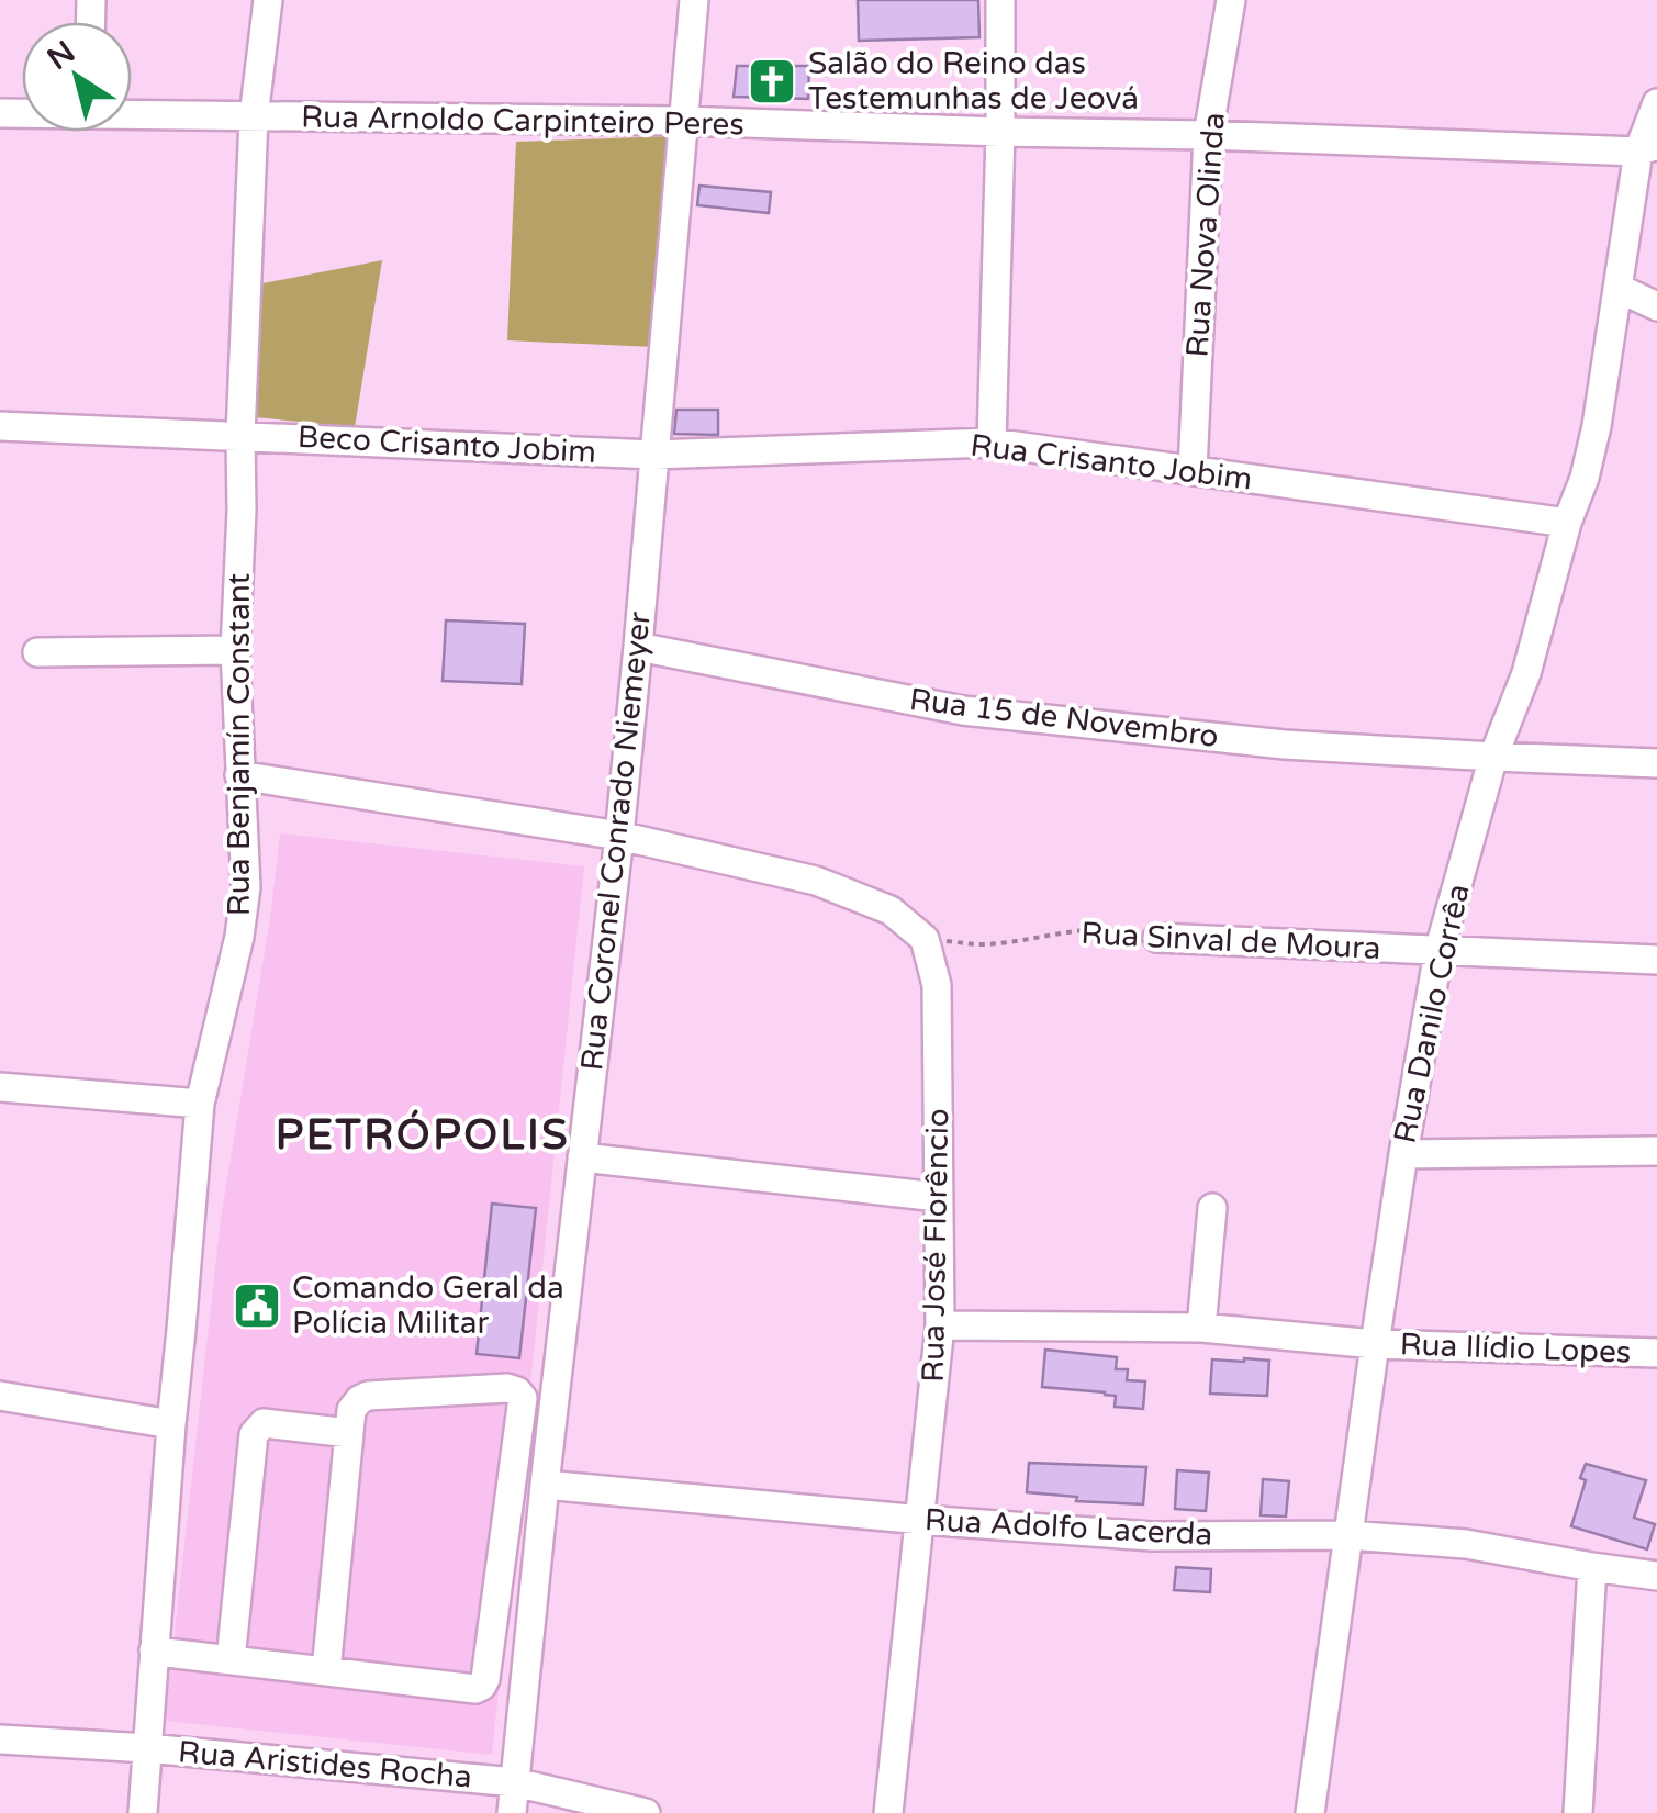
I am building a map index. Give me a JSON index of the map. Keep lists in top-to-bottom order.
{
  "streets": {
    "street": [
      "Rua Arnoldo Carpinteiro Peres",
      "Rua Nova Olinda",
      "Beco Crisanto Jobim",
      "Rua Crisanto Jobim",
      "Rua 15 de Novembro",
      "Rua Benjamín Constant",
      "Rua Coronel Conrado Niemeyer",
      "Rua Sinval de Moura",
      "Rua Danilo Corrêa",
      "Rua José Florêncio",
      "Rua Ilídio Lopes",
      "Rua Adolfo Lacerda",
      "Rua Aristides Rocha"
    ]
  },
  "crossings": [
    ["Rua Arnoldo Carpinteiro Peres", "Rua Nova Olinda"],
    ["Rua Arnoldo Carpinteiro Peres", "Rua Benjamín Constant"],
    ["Rua Arnoldo Carpinteiro Peres", "Rua Coronel Conrado Niemeyer"],
    ["Rua Arnoldo Carpinteiro Peres", "Rua Danilo Corrêa"],
    ["Rua Nova Olinda", "Rua Crisanto Jobim"],
    ["Beco Crisanto Jobim", "Rua Crisanto Jobim"],
    ["Beco Crisanto Jobim", "Rua Benjamín Constant"],
    ["Beco Crisanto Jobim", "Rua Coronel Conrado Niemeyer"],
    ["Rua Crisanto Jobim", "Rua Coronel Conrado Niemeyer"],
    ["Rua Crisanto Jobim", "Rua Danilo Corrêa"],
    ["Rua 15 de Novembro", "Rua Coronel Conrado Niemeyer"],
    ["Rua 15 de Novembro", "Rua Danilo Corrêa"],
    ["Rua Benjamín Constant", "Rua Aristides Rocha"],
    ["Rua Coronel Conrado Niemeyer", "Rua Adolfo Lacerda"],
    ["Rua Coronel Conrado Niemeyer", "Rua Aristides Rocha"],
    ["Rua Sinval de Moura", "Rua Danilo Corrêa"],
    ["Rua Sinval de Moura", "Rua José Florêncio"],
    ["Rua Danilo Corrêa", "Rua Ilídio Lopes"],
    ["Rua Danilo Corrêa", "Rua Adolfo Lacerda"],
    ["Rua José Florêncio", "Rua Ilídio Lopes"],
    ["Rua José Florêncio", "Rua Adolfo Lacerda"]
  ],
  "districts": ["PETRÓPOLIS"],
  "places": {
    "church": ["Salão do Reino das Testemunhas de Jeová"],
    "public building": ["Comando Geral da Polícia Militar"]
  },
  "north": "top left"
}
